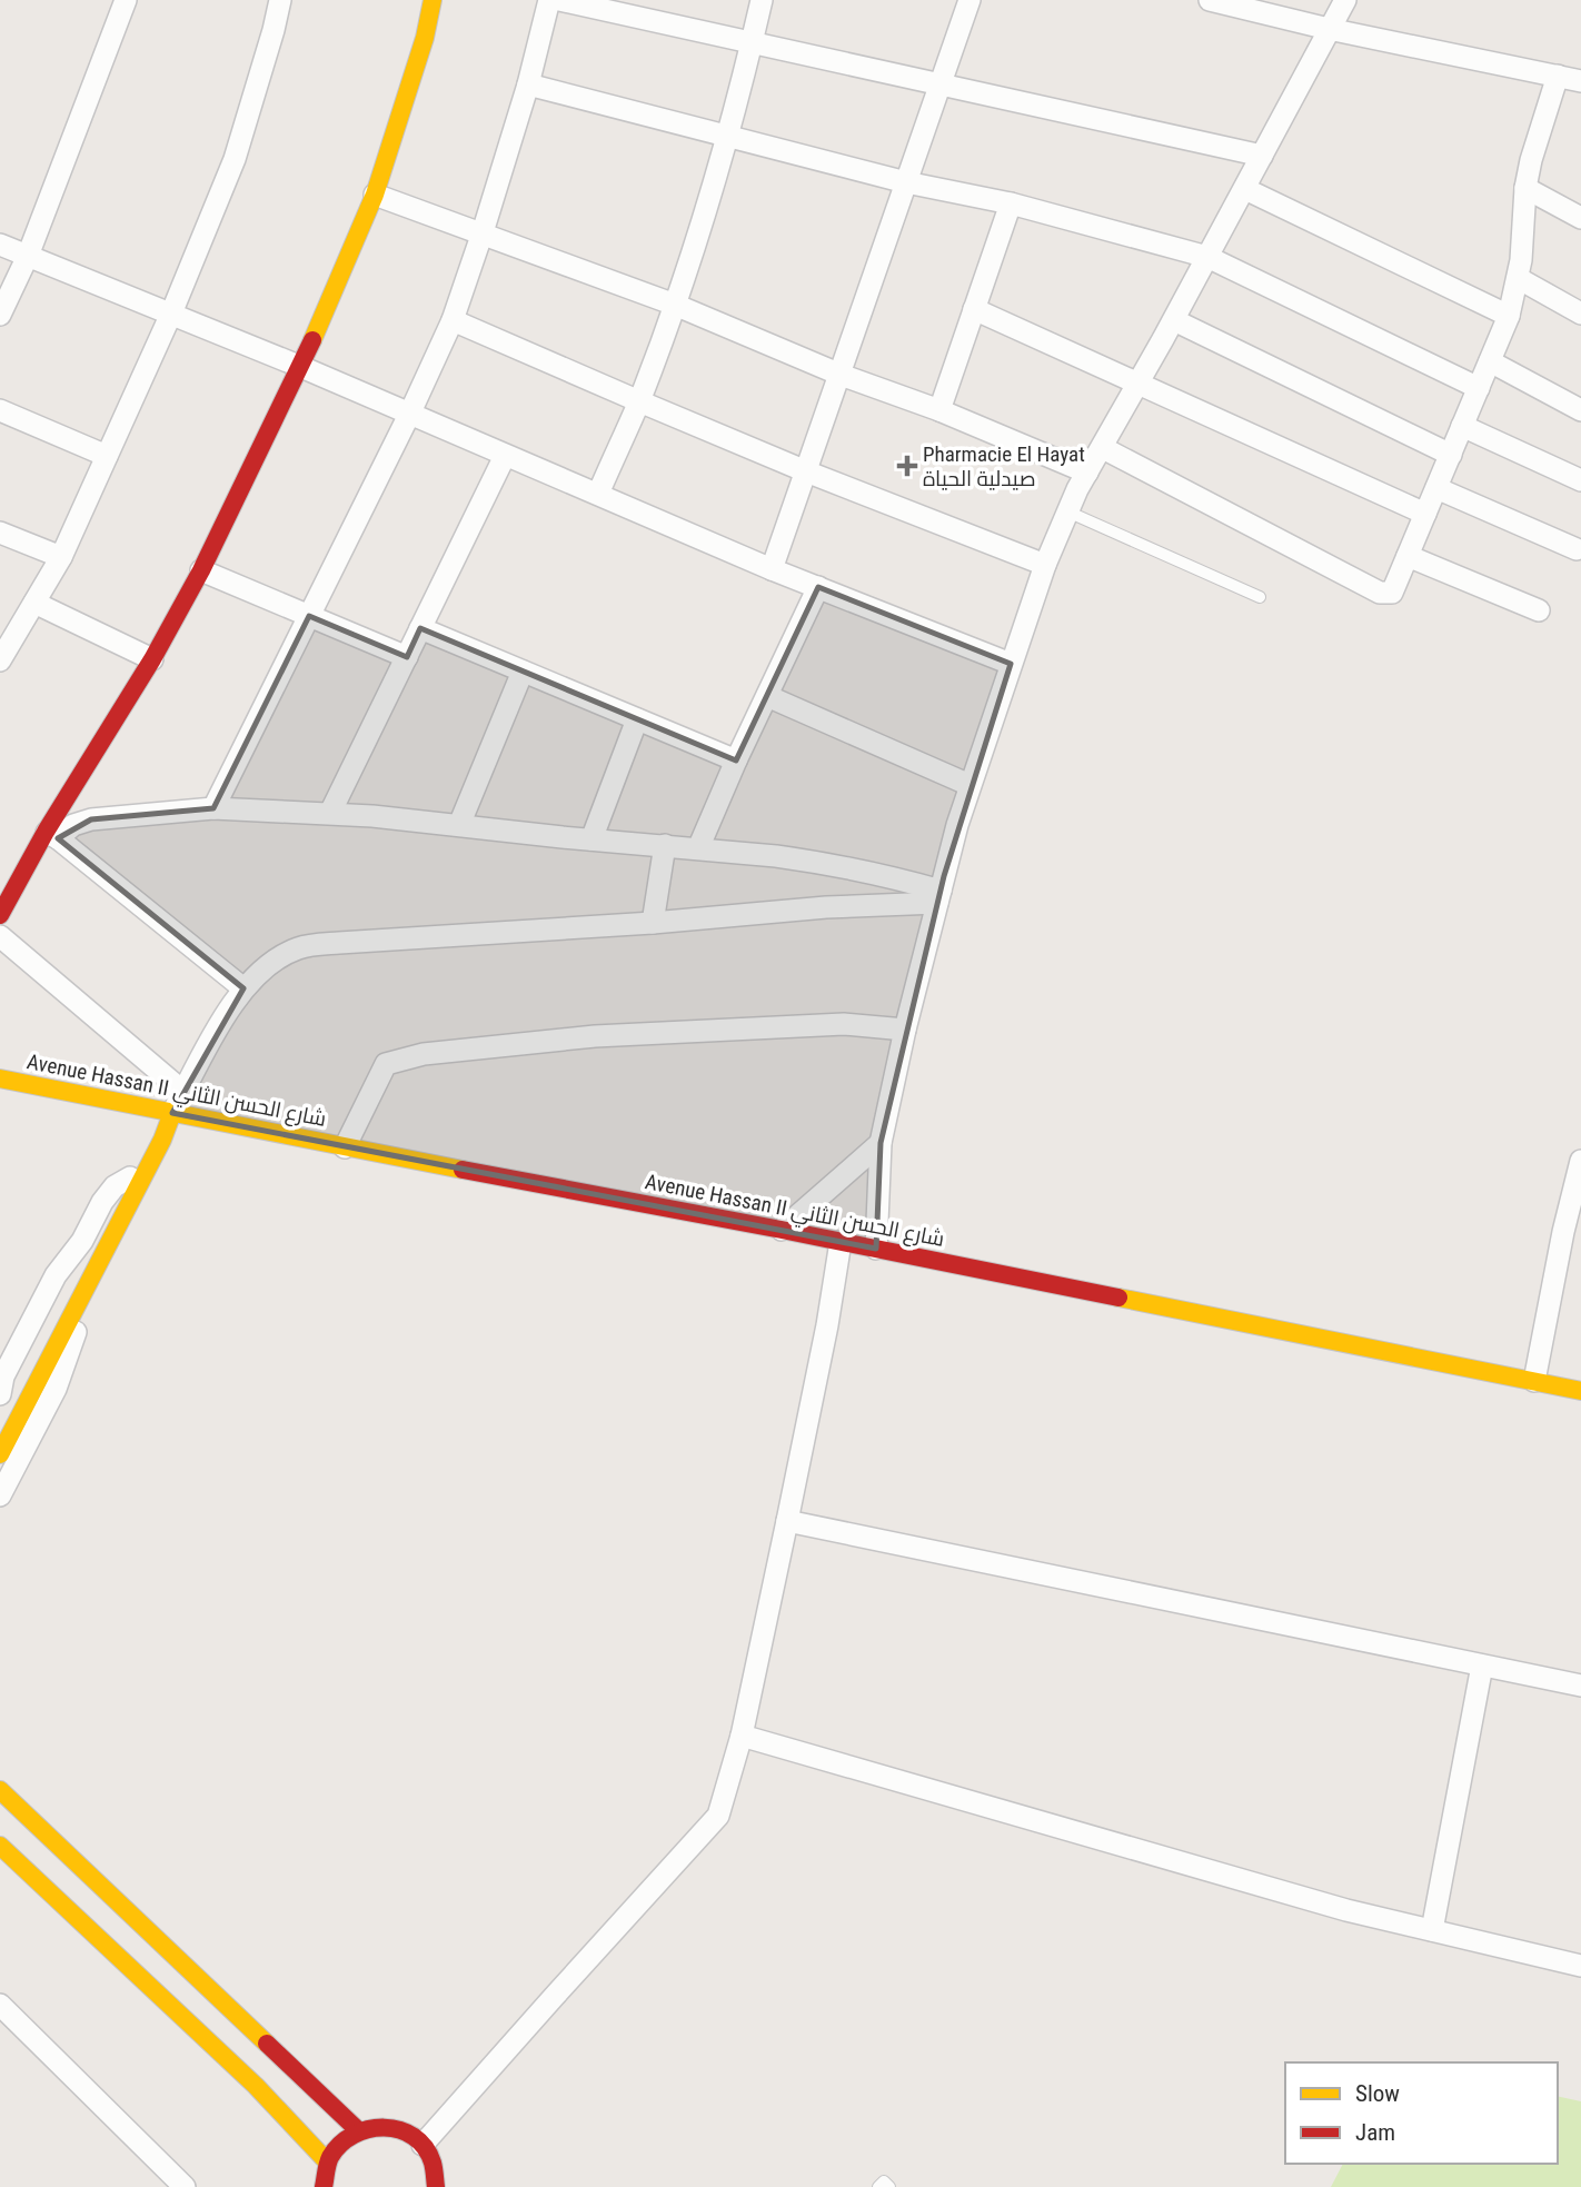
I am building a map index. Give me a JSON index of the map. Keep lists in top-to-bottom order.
{
  "streets": {
    "street": ["Avenue Hassan II شارع الحسن الثاني"]
  },
  "places": {
    "health": ["Pharmacie El Hayat صيدلية الحياة"]
  },
  "legend": ["Slow", "Jam"]
}
